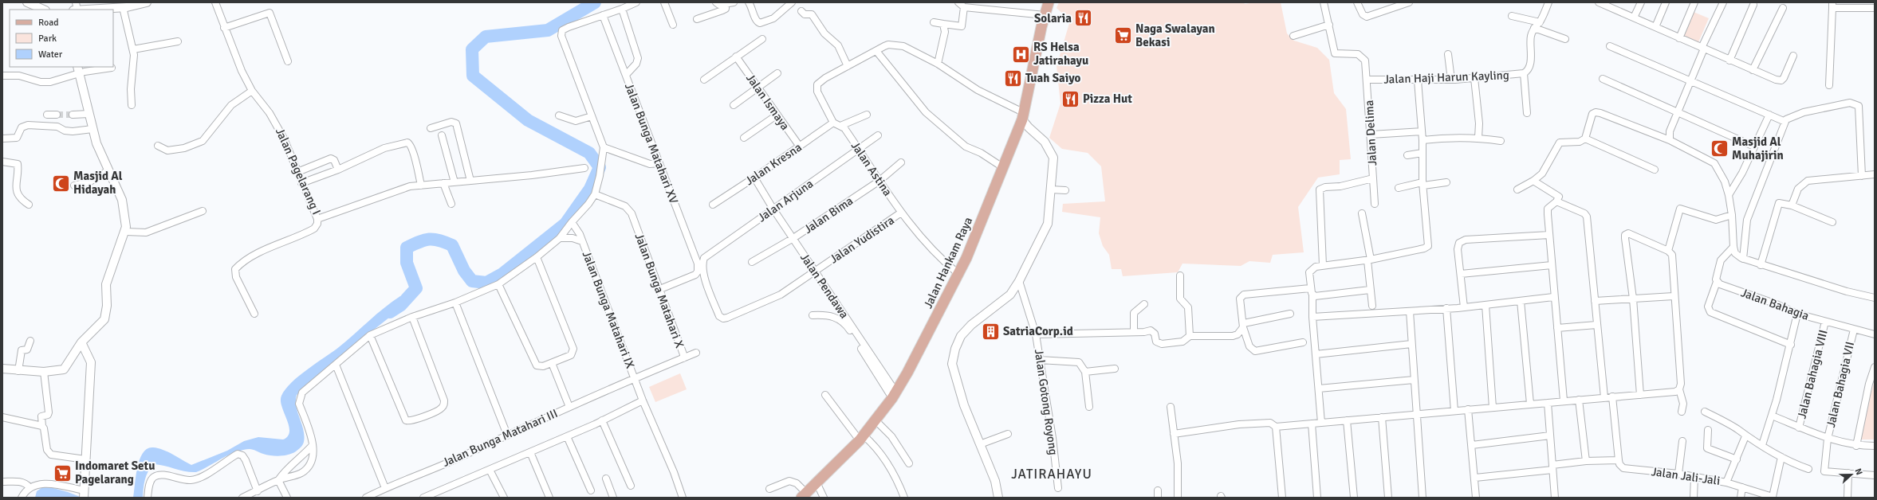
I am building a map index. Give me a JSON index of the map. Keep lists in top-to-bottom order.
{
  "streets": {
    "main road": ["Jalan Hankam Raya"],
    "street": [
      "Jalan Haji Harun Kayling",
      "Jalan Ismaya",
      "Jalan Delima",
      "Jalan Bunga Matahari XV",
      "Jalan Kresna",
      "Jalan Astina",
      "Jalan Pagelarang I",
      "Jalan Arjuna",
      "Jalan Bima",
      "Jalan Yudistira",
      "Jalan Pendawa",
      "Jalan Bunga Matahari X",
      "Jalan Bahagia",
      "Jalan Bunga Matahari IX",
      "Jalan Bahagia VIII",
      "Jalan Bahagia VII",
      "Jalan Gotong Royong",
      "Jalan Bunga Matahari III",
      "Jalan Jali-Jali"
    ]
  },
  "crossings": [
    ["Jalan Haji Harun Kayling", "Jalan Delima"],
    ["Jalan Ismaya", "Jalan Kresna"],
    ["Jalan Bunga Matahari XV", "Jalan Arjuna"],
    ["Jalan Bunga Matahari XV", "Jalan Yudistira"],
    ["Jalan Kresna", "Jalan Astina"],
    ["Jalan Kresna", "Jalan Pendawa"],
    ["Jalan Astina", "Jalan Arjuna"],
    ["Jalan Astina", "Jalan Bima"],
    ["Jalan Astina", "Jalan Yudistira"],
    ["Jalan Astina", "Jalan Hankam Raya"],
    ["Jalan Arjuna", "Jalan Pendawa"],
    ["Jalan Bima", "Jalan Pendawa"],
    ["Jalan Yudistira", "Jalan Pendawa"],
    ["Jalan Hankam Raya", "Jalan Pendawa"],
    ["Jalan Bunga Matahari X", "Jalan Bunga Matahari IX"],
    ["Jalan Bunga Matahari X", "Jalan Bunga Matahari III"],
    ["Jalan Bahagia", "Jalan Bahagia VIII"],
    ["Jalan Bahagia", "Jalan Bahagia VII"],
    ["Jalan Bunga Matahari IX", "Jalan Bunga Matahari III"]
  ],
  "districts": ["JATIRAHAYU"],
  "places": {
    "restaurant": ["Solaria", "Tuah Saiyo", "Pizza Hut"],
    "supermarket": ["Naga Swalayan Bekasi", "Indomaret Setu Pagelarang"],
    "hospital": ["RS Helsa Jatirahayu"],
    "mosque": ["Masjid Al Muhajirin", "Masjid Al Hidayah"],
    "building": ["SatriaCorp.id"]
  },
  "legend": ["Road", "Park", "Water"],
  "north": "right"
}
